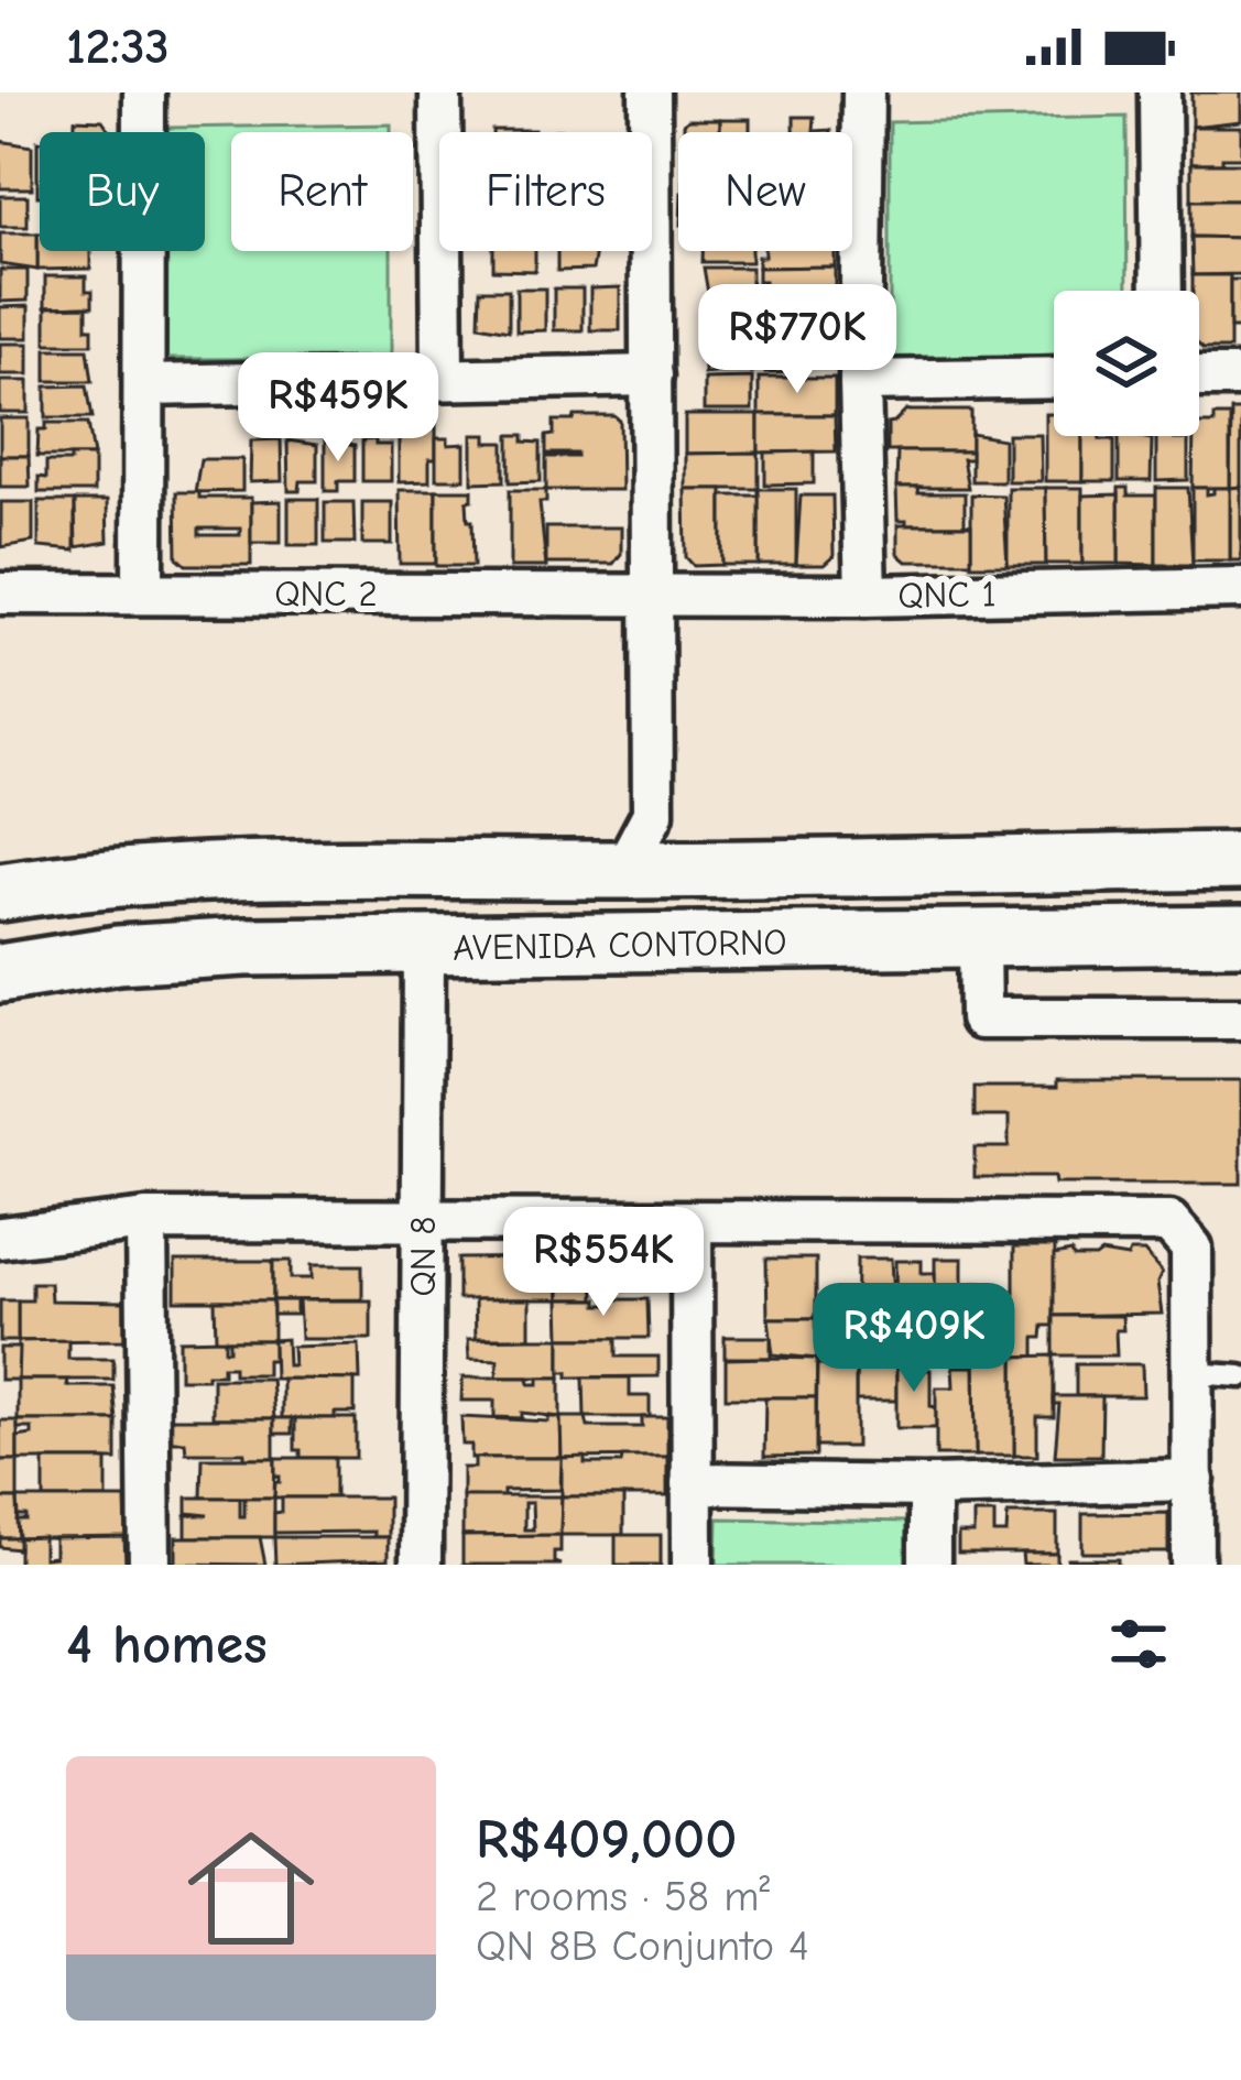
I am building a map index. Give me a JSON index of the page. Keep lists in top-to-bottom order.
{
  "streets": {
    "main road": ["AVENIDA CONTORNO"],
    "street": ["QNC 2", "QNC 1", "QN 8"]
  },
  "crossings": [
    ["QNC 2", "QNC 1"],
    ["AVENIDA CONTORNO", "QN 8"]
  ],
  "page": {
    "status": "12:33",
    "chip": [
      "Buy",
      "Rent",
      "Filters",
      "New"
    ],
    "price": [
      "R$770K",
      "R$459K",
      "R$554K",
      "R$409K"
    ],
    "heading": "4 homes",
    "list": [
      {
        "name": "R$409,000",
        "note": "2 rooms · 58 m² · QN 8B Conjunto 4"
      }
    ]
  }
}
